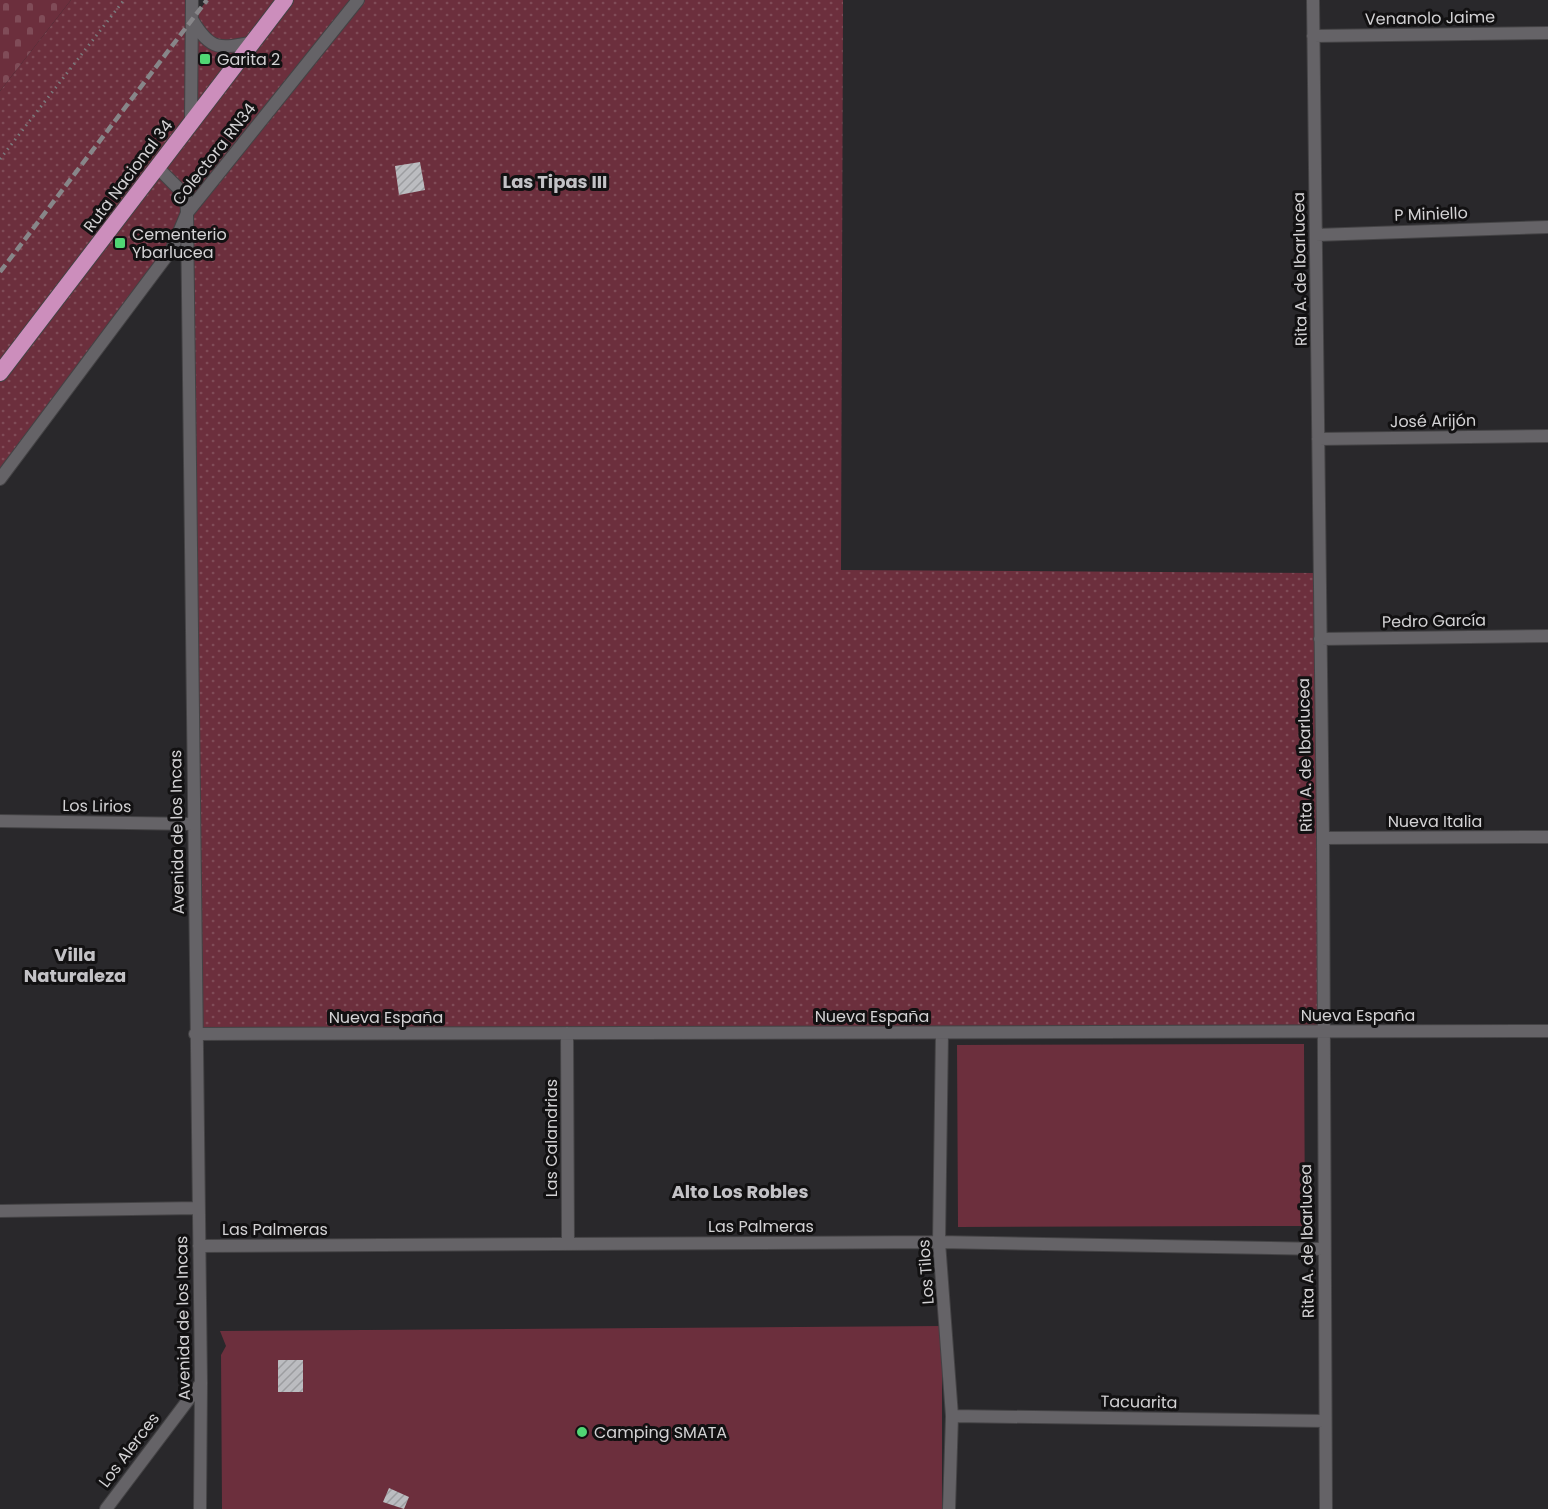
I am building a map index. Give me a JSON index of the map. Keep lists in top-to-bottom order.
{
  "streets": {
    "highway": ["Ruta Nacional 34"],
    "street": [
      "Venanolo Jaime",
      "Colectora RN34",
      "P Miniello",
      "Rita A. de Ibarlucea",
      "José Arijón",
      "Pedro García",
      "Los Lirios",
      "Nueva Italia",
      "Avenida de los Incas",
      "Nueva España",
      "Las Calandrias",
      "Las Palmeras",
      "Los Tilos",
      "Tacuarita",
      "Los Alerces"
    ]
  },
  "crossings": [
    ["Venanolo Jaime", "Rita A. de Ibarlucea"],
    ["Colectora RN34", "Avenida de los Incas"],
    ["Ruta Nacional 34", "Avenida de los Incas"],
    ["P Miniello", "Rita A. de Ibarlucea"],
    ["Rita A. de Ibarlucea", "José Arijón"],
    ["Rita A. de Ibarlucea", "Pedro García"],
    ["Rita A. de Ibarlucea", "Nueva Italia"],
    ["Rita A. de Ibarlucea", "Nueva España"],
    ["Rita A. de Ibarlucea", "Las Palmeras"],
    ["Rita A. de Ibarlucea", "Tacuarita"],
    ["Los Lirios", "Avenida de los Incas"],
    ["Avenida de los Incas", "Nueva España"],
    ["Avenida de los Incas", "Las Palmeras"],
    ["Avenida de los Incas", "Los Alerces"],
    ["Nueva España", "Las Calandrias"],
    ["Nueva España", "Los Tilos"],
    ["Las Calandrias", "Las Palmeras"],
    ["Las Palmeras", "Los Tilos"],
    ["Los Tilos", "Tacuarita"]
  ],
  "districts": ["Las Tipas III", "Villa Naturaleza", "Alto Los Robles"],
  "places": {
    "transit": ["Garita 2", "Cementerio Ybarlucea"],
    "other": ["Camping SMATA"]
  }
}
